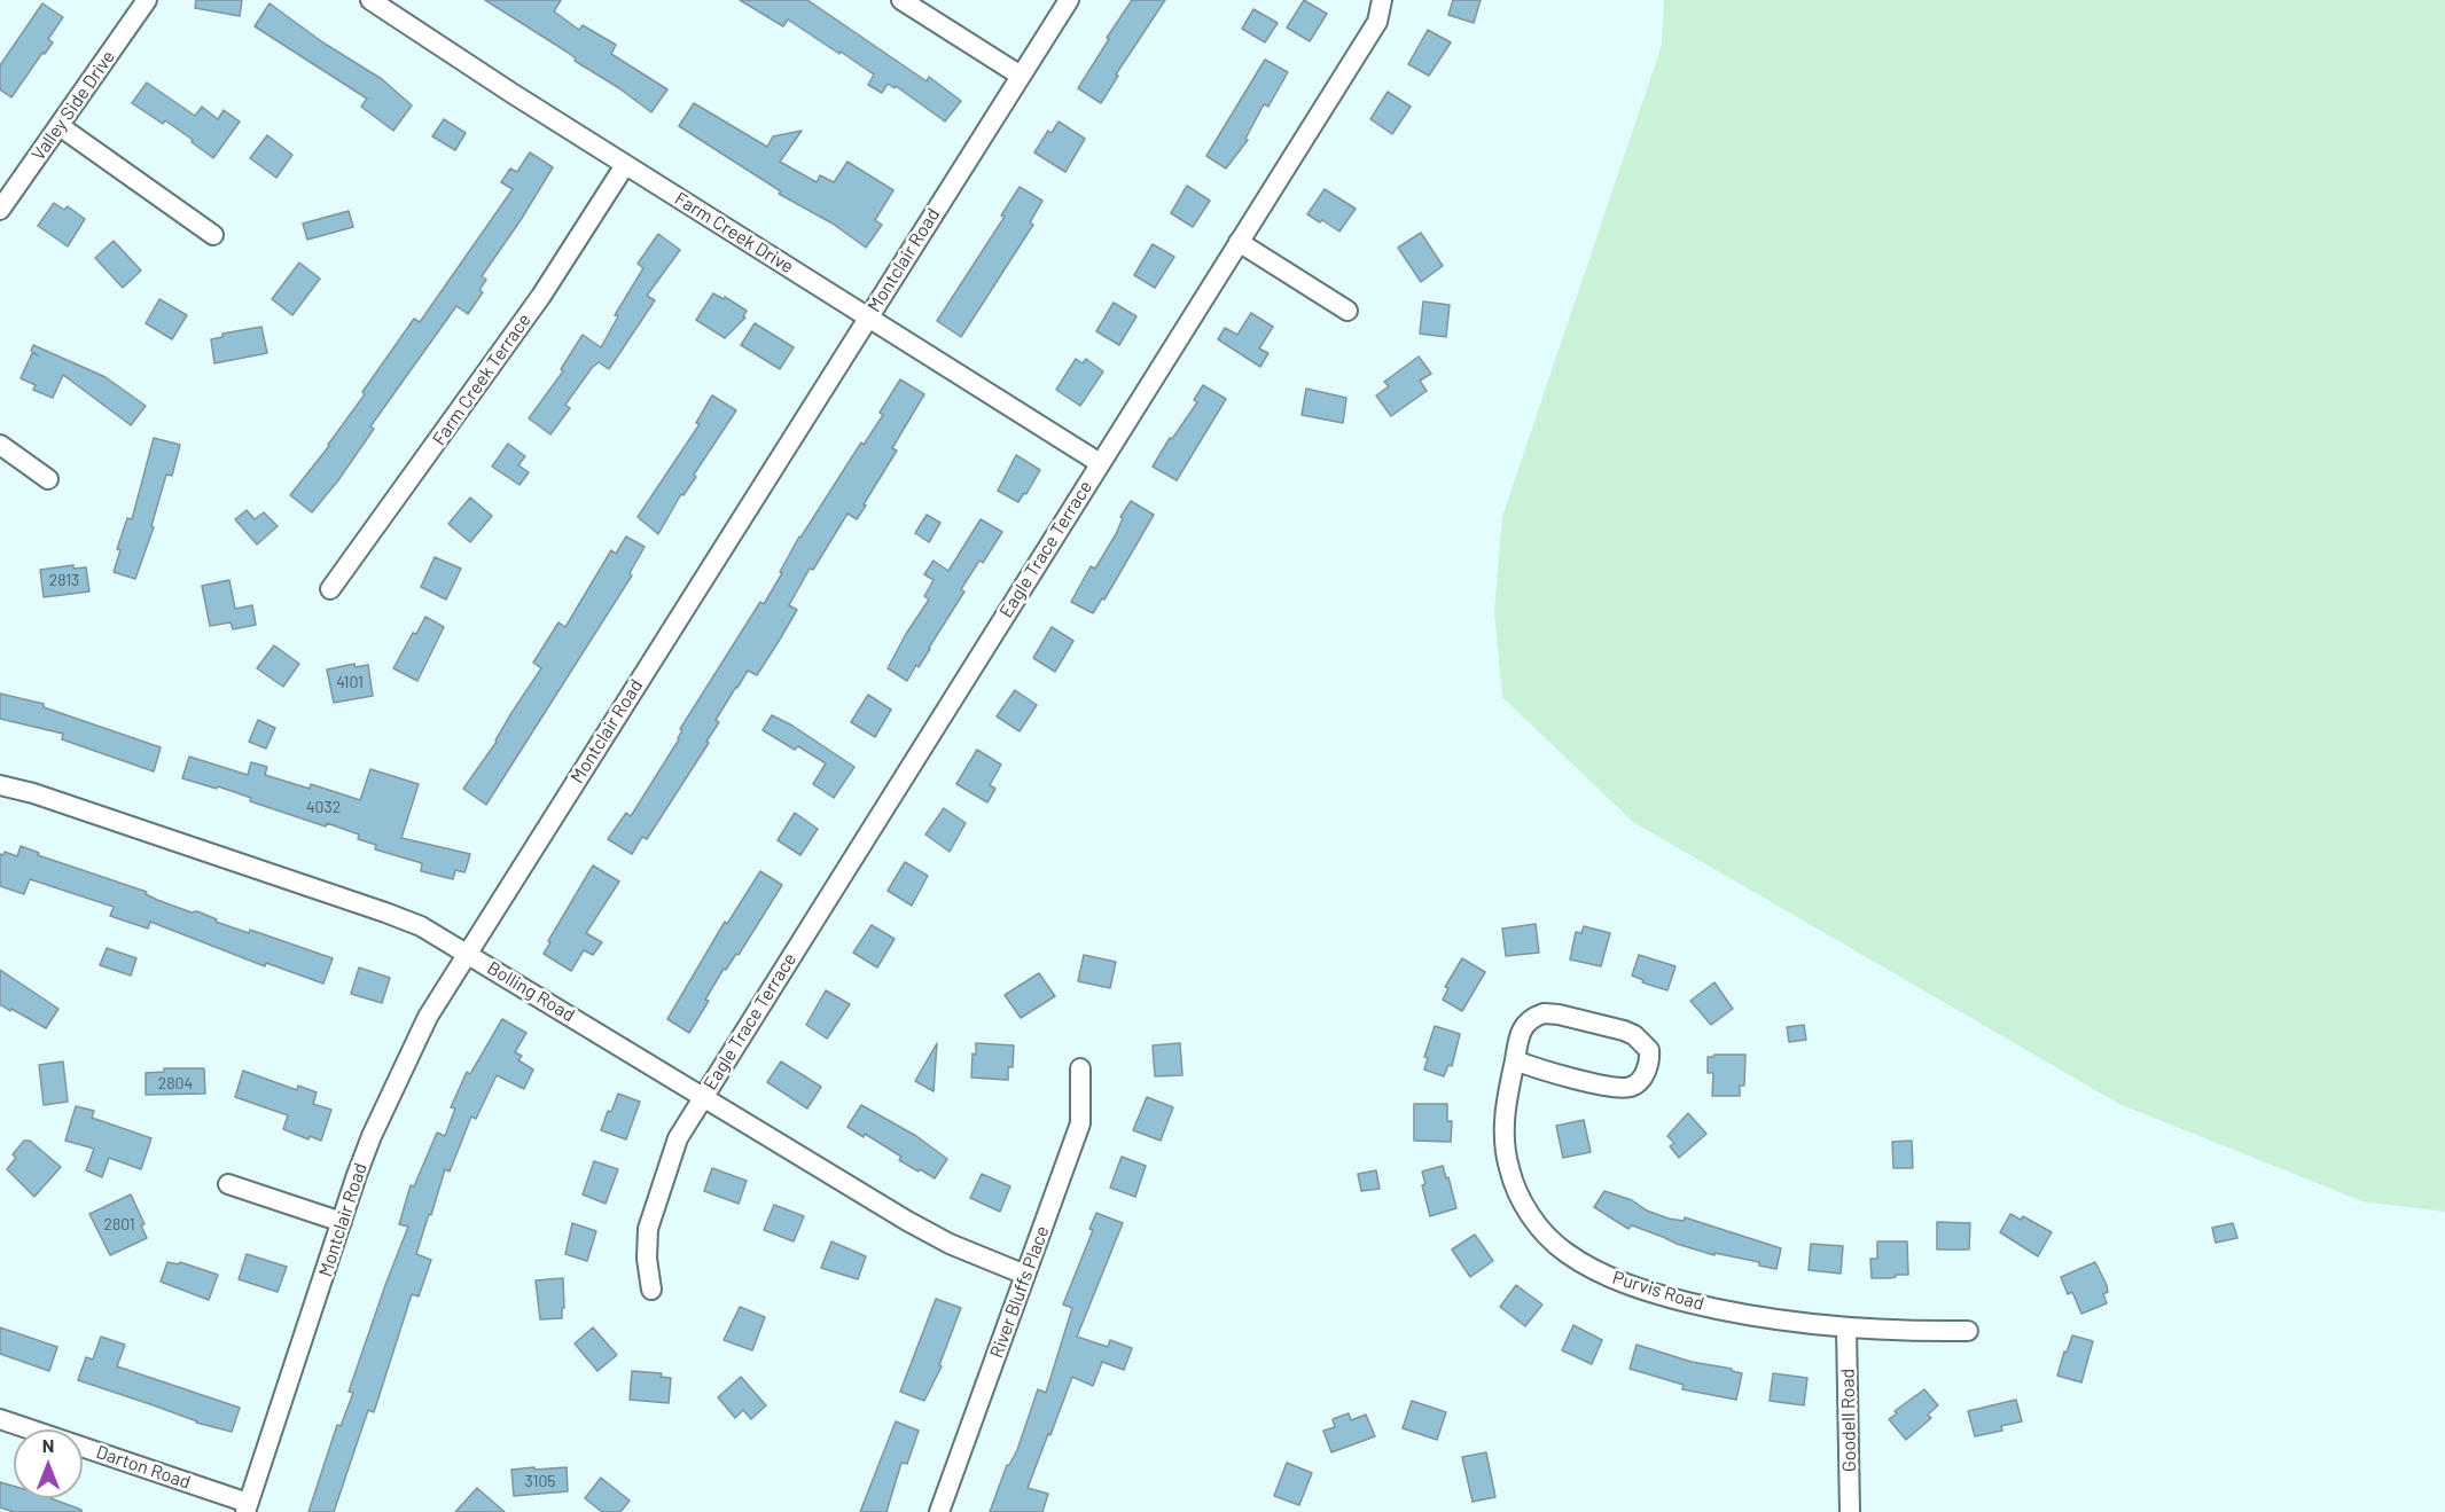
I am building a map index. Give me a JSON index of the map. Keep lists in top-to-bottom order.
{
  "streets": {
    "street": [
      "Valley Side Drive",
      "Farm Creek Drive",
      "Montclair Road",
      "Farm Creek Terrace",
      "Eagle Trace Terrace",
      "Bolling Road",
      "Purvis Road",
      "River Bluffs Place",
      "Goodell Road",
      "Darton Road"
    ]
  },
  "crossings": [
    ["Farm Creek Drive", "Montclair Road"],
    ["Farm Creek Drive", "Farm Creek Terrace"],
    ["Farm Creek Drive", "Eagle Trace Terrace"],
    ["Montclair Road", "Bolling Road"],
    ["Montclair Road", "Darton Road"],
    ["Eagle Trace Terrace", "Bolling Road"],
    ["Bolling Road", "River Bluffs Place"],
    ["Purvis Road", "Goodell Road"]
  ],
  "house_numbers": [
    "2813",
    "4101",
    "4032",
    "2804",
    "2801",
    "3105"
  ],
  "north": "top"
}
